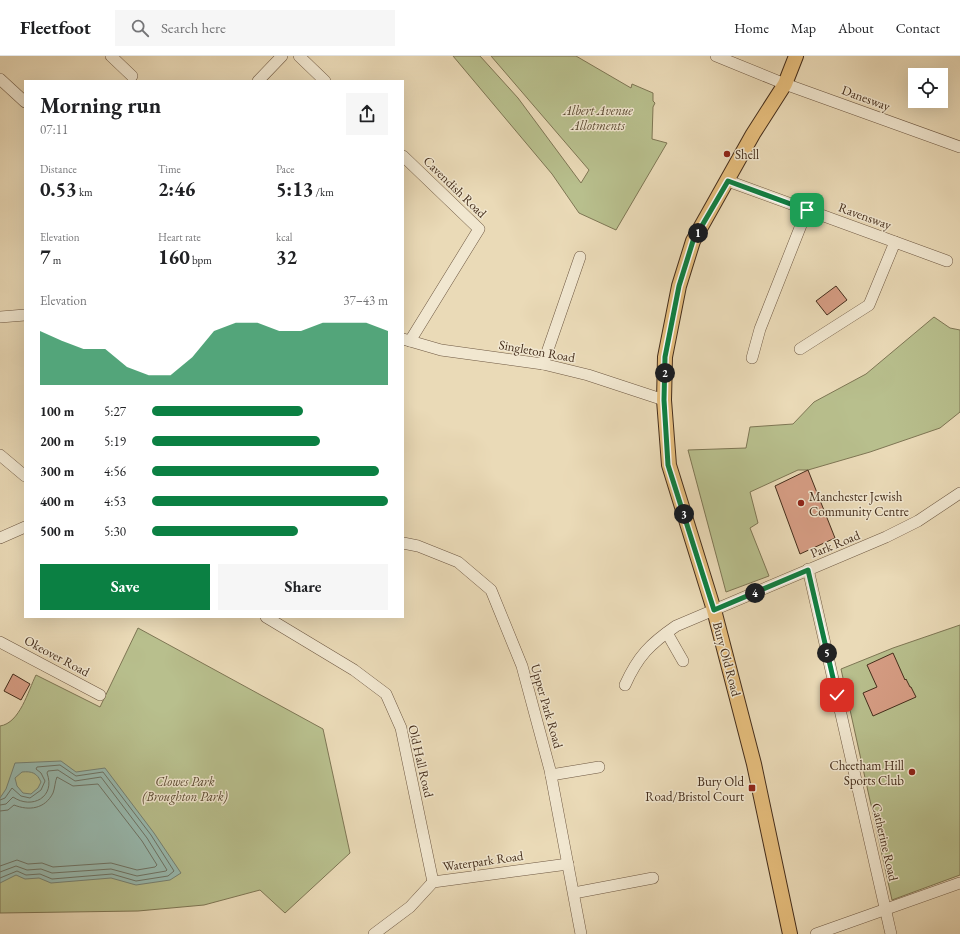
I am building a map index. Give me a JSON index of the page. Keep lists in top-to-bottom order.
{
  "streets": {
    "main road": ["Bury Old Road"],
    "street": [
      "Danesway",
      "Cavendish Road",
      "Ravensway",
      "Singleton Road",
      "Park Road",
      "Okeover Road",
      "Upper Park Road",
      "Old Hall Road",
      "Catherine Road",
      "Waterpark Road"
    ]
  },
  "crossings": [
    ["Danesway", "Bury Old Road"],
    ["Cavendish Road", "Singleton Road"],
    ["Ravensway", "Bury Old Road"],
    ["Singleton Road", "Bury Old Road"],
    ["Park Road", "Bury Old Road"],
    ["Park Road", "Catherine Road"],
    ["Upper Park Road", "Waterpark Road"],
    ["Old Hall Road", "Waterpark Road"]
  ],
  "parks": ["Albert Avenue Allotments", "Clowes Park (Broughton Park)"],
  "places": {
    "other": ["Shell", "Manchester Jewish Community Centre", "Cheetham Hill Sports Club"],
    "transit": ["Bury Old Road/Bristol Court"]
  },
  "page": {
    "header": "Fleetfoot",
    "search": "Search here",
    "nav": [
      "Home",
      "Map",
      "About",
      "Contact"
    ],
    "heading": ["Morning run", "07:11"],
    "stats": [
      ["Distance", "0.53 km"],
      ["Time", "2:46"],
      ["Pace", "5:13 /km"],
      ["Elevation", "7 m"],
      ["Heart rate", "160 bpm"],
      ["kcal", "32"]
    ],
    "pins": [
      "1",
      "2",
      "3",
      "4",
      "5"
    ],
    "chart": ["Elevation", "37–43 m"],
    "list": [
      {
        "name": "100 m",
        "note": "5:27"
      },
      {
        "name": "200 m",
        "note": "5:19"
      },
      {
        "name": "300 m",
        "note": "4:56"
      },
      {
        "name": "400 m",
        "note": "4:53"
      },
      {
        "name": "500 m",
        "note": "5:30"
      }
    ],
    "buttons": ["Save", "Share"]
  }
}
